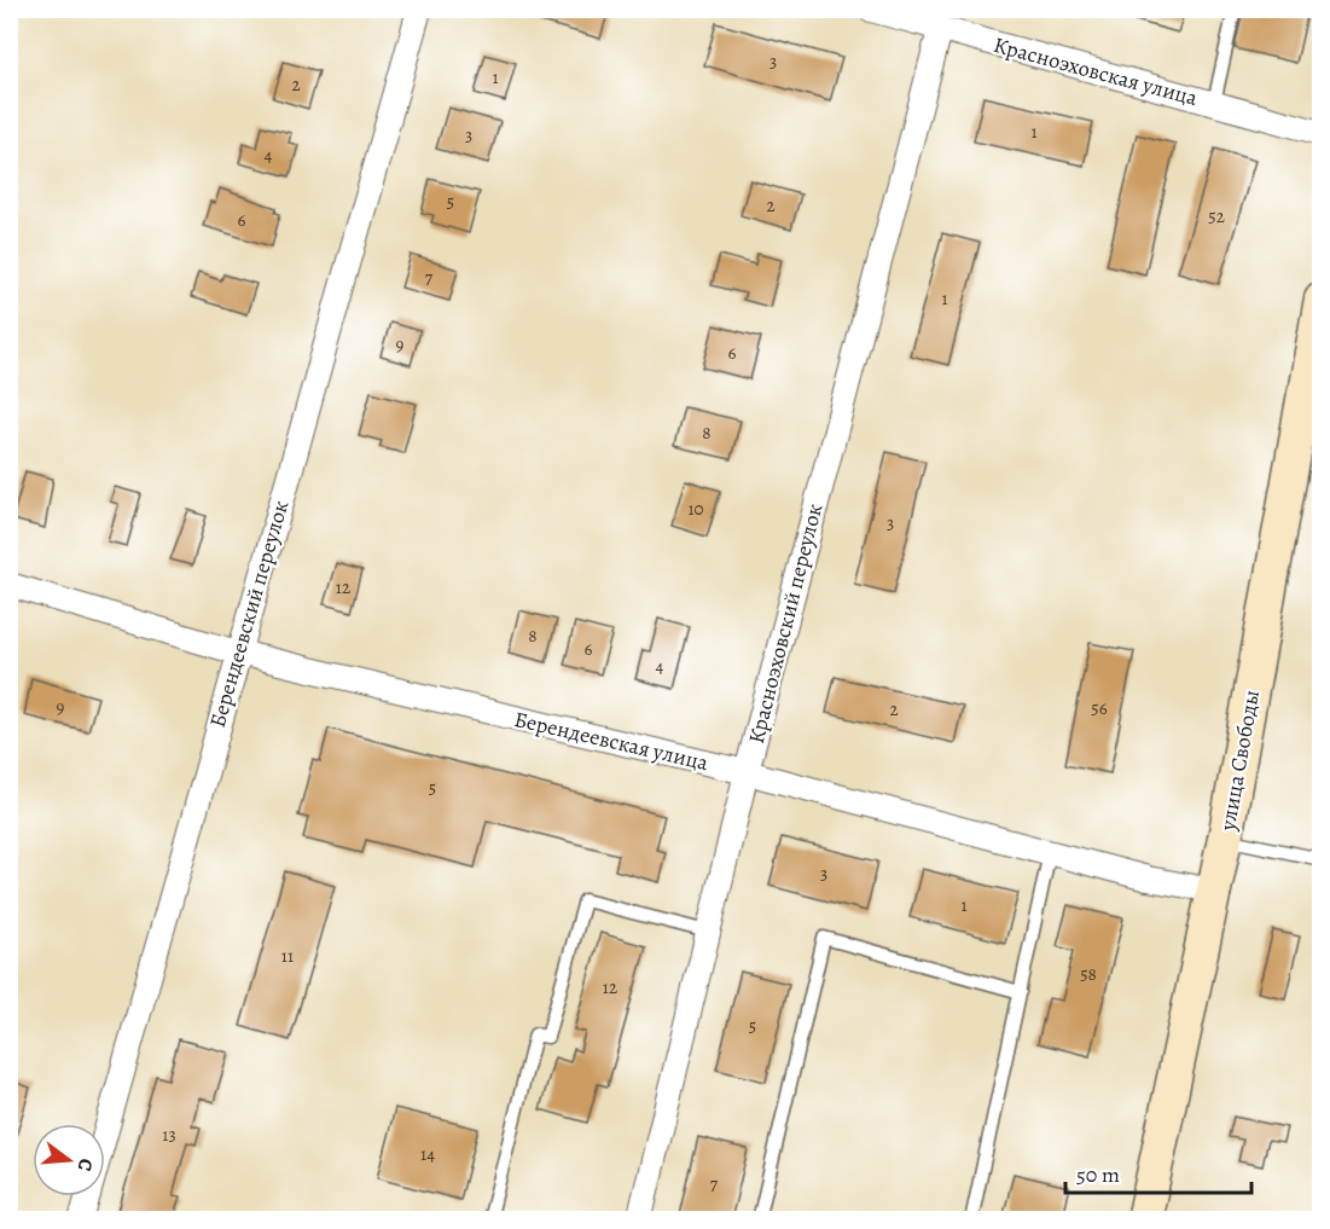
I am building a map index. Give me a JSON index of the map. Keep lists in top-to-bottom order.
{
  "streets": {
    "main road": ["улица Свободы"],
    "street": [
      "Красноэховская улица",
      "Берендеевский переулок",
      "Красноэховский переулок",
      "Берендеевская улица"
    ]
  },
  "crossings": [
    ["Красноэховская улица", "Красноэховский переулок"],
    ["Берендеевский переулок", "Берендеевская улица"],
    ["Красноэховский переулок", "Берендеевская улица"],
    ["Берендеевская улица", "улица Свободы"]
  ],
  "house_numbers": [
    "3",
    "1",
    "2",
    "1",
    "3",
    "4",
    "5",
    "2",
    "52",
    "6",
    "7",
    "1",
    "9",
    "6",
    "8",
    "10",
    "3",
    "12",
    "8",
    "6",
    "4",
    "9",
    "56",
    "2",
    "5",
    "3",
    "1",
    "11",
    "58",
    "12",
    "5",
    "13",
    "14",
    "7"
  ],
  "scale_bar": "50 m",
  "north": "right"
}
